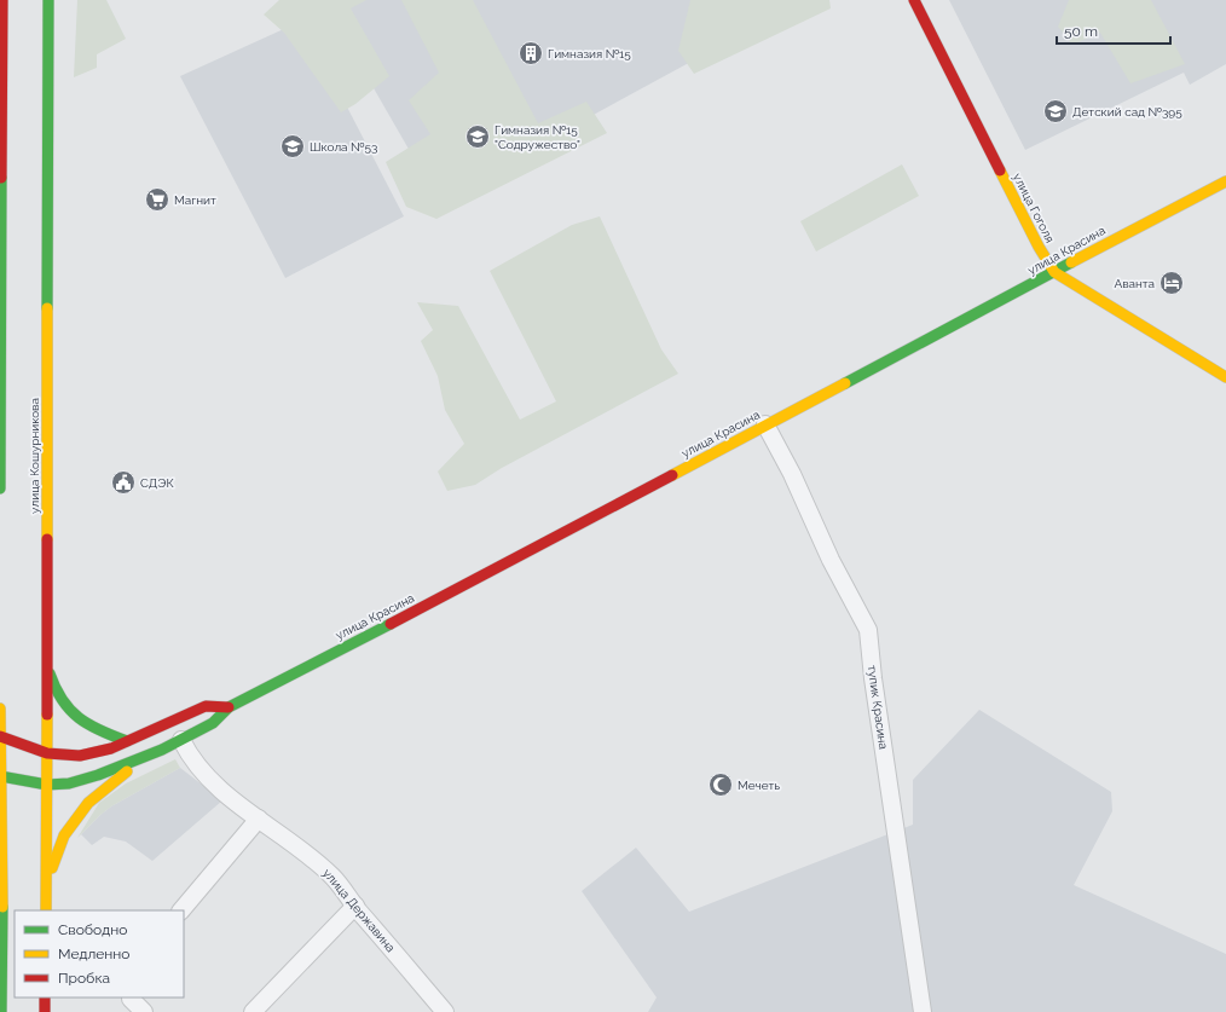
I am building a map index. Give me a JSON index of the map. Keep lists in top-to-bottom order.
{
  "streets": {
    "main road": ["улица Гоголя", "улица Красина", "улица Кошурникова"],
    "street": ["тупик Красина", "улица Державина"]
  },
  "crossings": [
    ["улица Гоголя", "улица Красина"],
    ["улица Красина", "улица Кошурникова"],
    ["улица Красина", "тупик Красина"],
    ["улица Красина", "улица Державина"]
  ],
  "places": {
    "building": ["Гимназия №15"],
    "school or university": ["Детский сад №395", "Гимназия №15 \"Содружество\"", "Школа №53"],
    "supermarket": ["Магнит"],
    "hotel": ["Аванта"],
    "public building": ["СДЭК"],
    "mosque": ["Мечеть"]
  },
  "legend": ["Свободно", "Медленно", "Пробка"],
  "scale_bar": "50 m"
}
